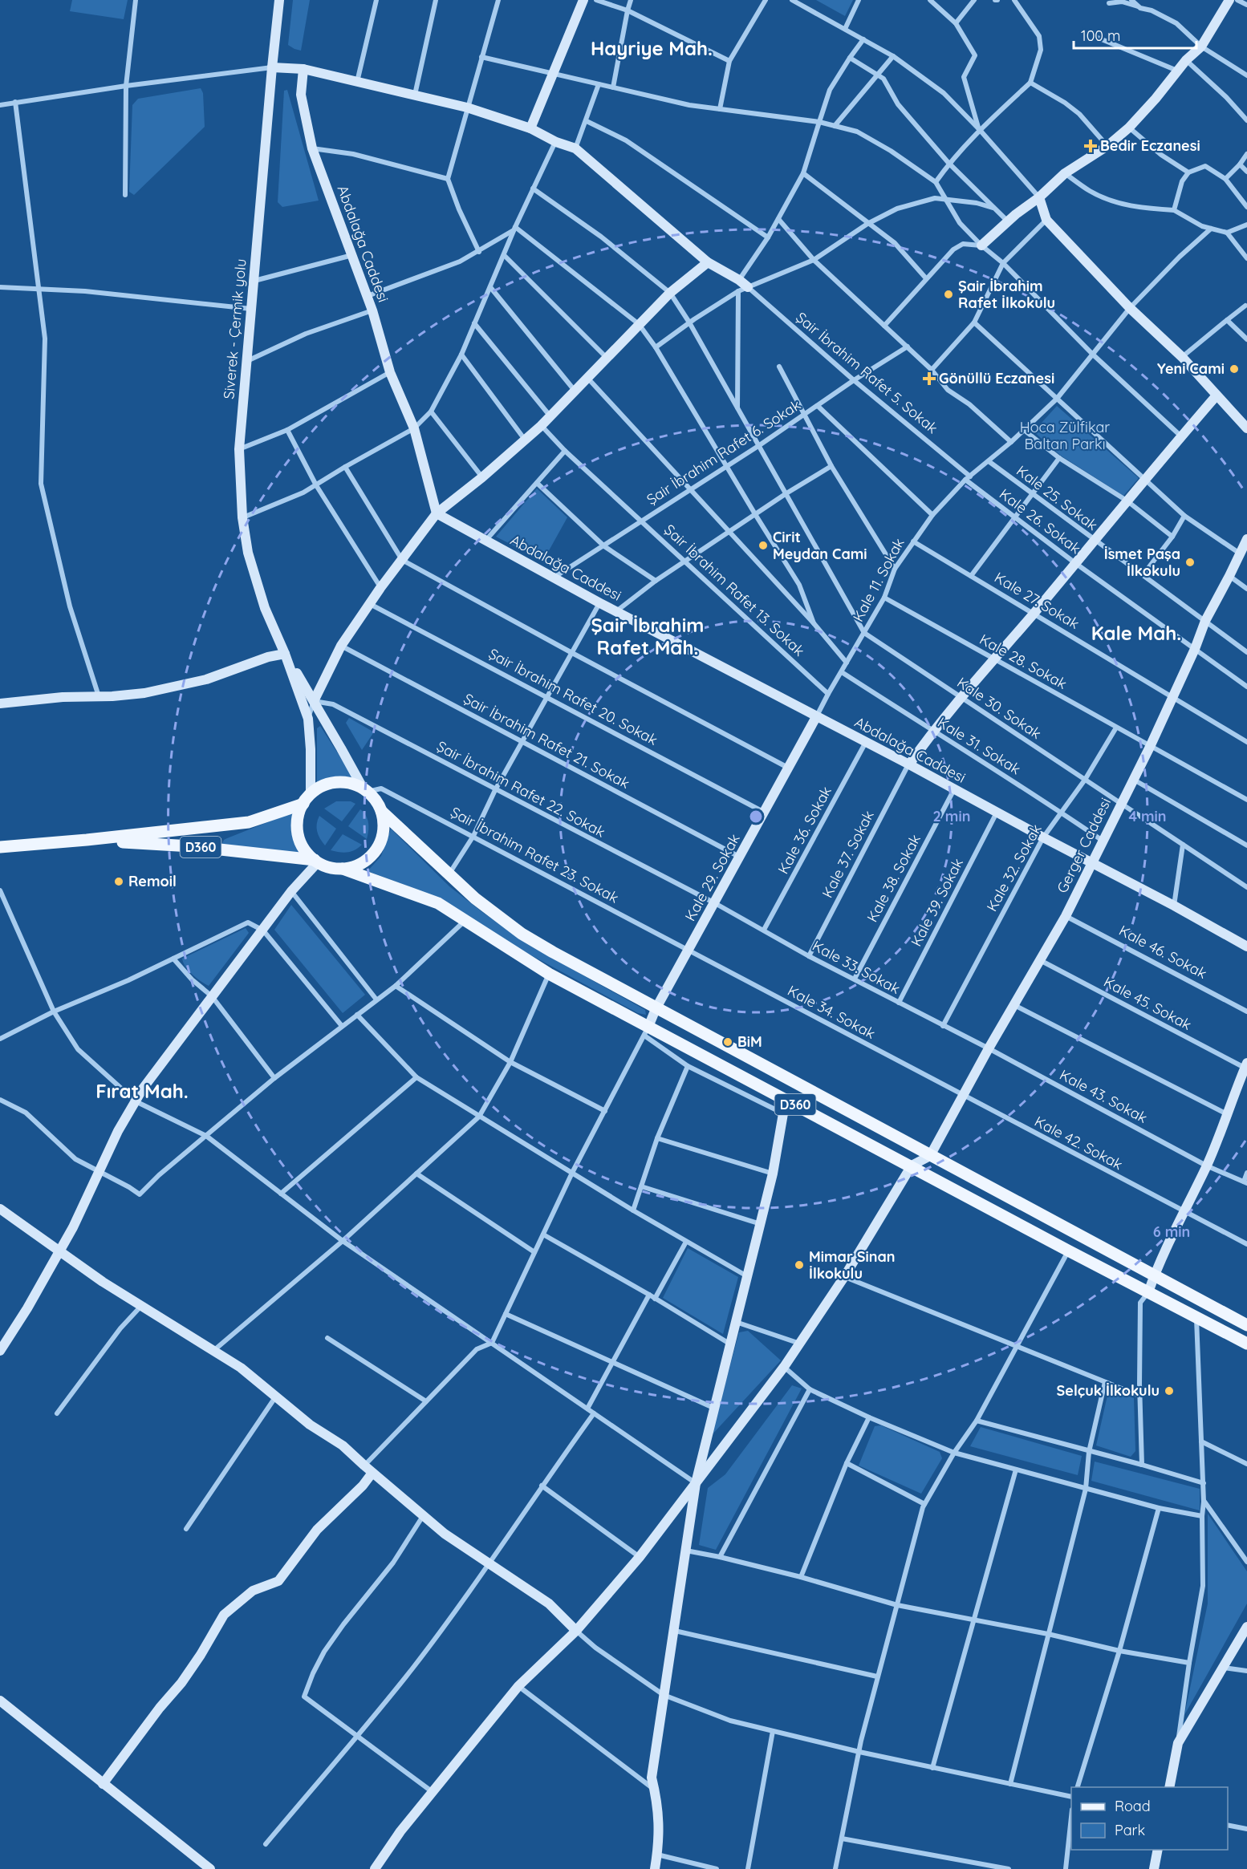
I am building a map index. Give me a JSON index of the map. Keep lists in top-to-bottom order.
{
  "streets": {
    "main road": ["D360"],
    "street": [
      "Abdalağa Caddesi",
      "Siverek - Çermik yolu",
      "Şair İbrahim Rafet 5. Sokak",
      "Şair İbrahim Rafet 6. Sokak",
      "Kale 25. Sokak",
      "Kale 26. Sokak",
      "Kale 11. Sokak",
      "Şair İbrahim Rafet 13. Sokak",
      "Kale 27. Sokak",
      "Kale 28. Sokak",
      "Şair İbrahim Rafet 20. Sokak",
      "Kale 30. Sokak",
      "Şair İbrahim Rafet 21. Sokak",
      "Kale 31. Sokak",
      "Şair İbrahim Rafet 22. Sokak",
      "Kale 36. Sokak",
      "Gerger Caddesi",
      "Kale 37. Sokak",
      "Şair İbrahim Rafet 23. Sokak",
      "Kale 32. Sokak",
      "Kale 29. Sokak",
      "Kale 38. Sokak",
      "Kale 39. Sokak",
      "Kale 46. Sokak",
      "Kale 33. Sokak",
      "Kale 45. Sokak",
      "Kale 34. Sokak",
      "Kale 43. Sokak",
      "Kale 42. Sokak"
    ]
  },
  "crossings": [
    ["Abdalağa Caddesi", "Şair İbrahim Rafet 6. Sokak"],
    ["Abdalağa Caddesi", "Kale 11. Sokak"],
    ["Abdalağa Caddesi", "Kale 36. Sokak"],
    ["Abdalağa Caddesi", "Gerger Caddesi"],
    ["Abdalağa Caddesi", "Kale 37. Sokak"],
    ["Abdalağa Caddesi", "Kale 32. Sokak"],
    ["Abdalağa Caddesi", "Kale 29. Sokak"],
    ["Abdalağa Caddesi", "Kale 38. Sokak"],
    ["Abdalağa Caddesi", "Kale 39. Sokak"],
    ["Siverek - Çermik yolu", "Şair İbrahim Rafet 22. Sokak"],
    ["Siverek - Çermik yolu", "D360"],
    ["Siverek - Çermik yolu", "Şair İbrahim Rafet 23. Sokak"],
    ["Şair İbrahim Rafet 5. Sokak", "Şair İbrahim Rafet 6. Sokak"],
    ["Şair İbrahim Rafet 5. Sokak", "Kale 26. Sokak"],
    ["Şair İbrahim Rafet 5. Sokak", "Kale 11. Sokak"],
    ["Şair İbrahim Rafet 6. Sokak", "Şair İbrahim Rafet 13. Sokak"],
    ["Kale 25. Sokak", "Kale 11. Sokak"],
    ["Kale 25. Sokak", "Gerger Caddesi"],
    ["Kale 26. Sokak", "Kale 11. Sokak"],
    ["Kale 26. Sokak", "Gerger Caddesi"],
    ["Kale 11. Sokak", "Şair İbrahim Rafet 13. Sokak"],
    ["Kale 11. Sokak", "Kale 27. Sokak"],
    ["Kale 11. Sokak", "Kale 28. Sokak"],
    ["Kale 11. Sokak", "Kale 30. Sokak"],
    ["Kale 11. Sokak", "Kale 31. Sokak"],
    ["Kale 11. Sokak", "Kale 29. Sokak"],
    ["Kale 27. Sokak", "Gerger Caddesi"],
    ["Kale 28. Sokak", "Gerger Caddesi"],
    ["Kale 28. Sokak", "Kale 32. Sokak"],
    ["Şair İbrahim Rafet 20. Sokak", "Kale 29. Sokak"],
    ["Kale 30. Sokak", "Gerger Caddesi"],
    ["Kale 30. Sokak", "Kale 32. Sokak"],
    ["Şair İbrahim Rafet 21. Sokak", "Kale 29. Sokak"],
    ["Kale 31. Sokak", "Gerger Caddesi"],
    ["Kale 31. Sokak", "Kale 32. Sokak"],
    ["Şair İbrahim Rafet 22. Sokak", "Kale 29. Sokak"],
    ["Şair İbrahim Rafet 22. Sokak", "Kale 33. Sokak"],
    ["Kale 36. Sokak", "Kale 33. Sokak"],
    ["Gerger Caddesi", "D360"],
    ["Gerger Caddesi", "Kale 46. Sokak"],
    ["Gerger Caddesi", "Kale 33. Sokak"],
    ["Gerger Caddesi", "Kale 45. Sokak"],
    ["Gerger Caddesi", "Kale 34. Sokak"],
    ["Gerger Caddesi", "Kale 43. Sokak"],
    ["Gerger Caddesi", "Kale 42. Sokak"],
    ["D360", "Şair İbrahim Rafet 23. Sokak"],
    ["D360", "Kale 29. Sokak"],
    ["Kale 37. Sokak", "Kale 33. Sokak"],
    ["Şair İbrahim Rafet 23. Sokak", "Kale 29. Sokak"],
    ["Şair İbrahim Rafet 23. Sokak", "Kale 34. Sokak"],
    ["Kale 32. Sokak", "Kale 33. Sokak"],
    ["Kale 29. Sokak", "Kale 33. Sokak"],
    ["Kale 29. Sokak", "Kale 34. Sokak"],
    ["Kale 38. Sokak", "Kale 33. Sokak"],
    ["Kale 39. Sokak", "Kale 33. Sokak"],
    ["Kale 33. Sokak", "Kale 43. Sokak"],
    ["Kale 34. Sokak", "Kale 42. Sokak"]
  ],
  "districts": [
    "Hayriye Mah.",
    "Şair İbrahim Rafet Mah.",
    "Kale Mah.",
    "Fırat Mah."
  ],
  "parks": ["Hoca Zülfikar Baltan Parkı"],
  "places": {
    "health": ["Bedir Eczanesi", "Gönüllü Eczanesi"],
    "other": [
      "Şair İbrahim Rafet İlkokulu",
      "Yeni Cami",
      "Cirit Meydan Cami",
      "İsmet Paşa İlkokulu",
      "Remoil",
      "BiM",
      "Mimar Sinan İlkokulu",
      "Selçuk İlkokulu"
    ]
  },
  "legend": ["Road", "Park"],
  "scale_bar": "100 m",
  "rings": ["2 min", "4 min", "6 min"]
}
